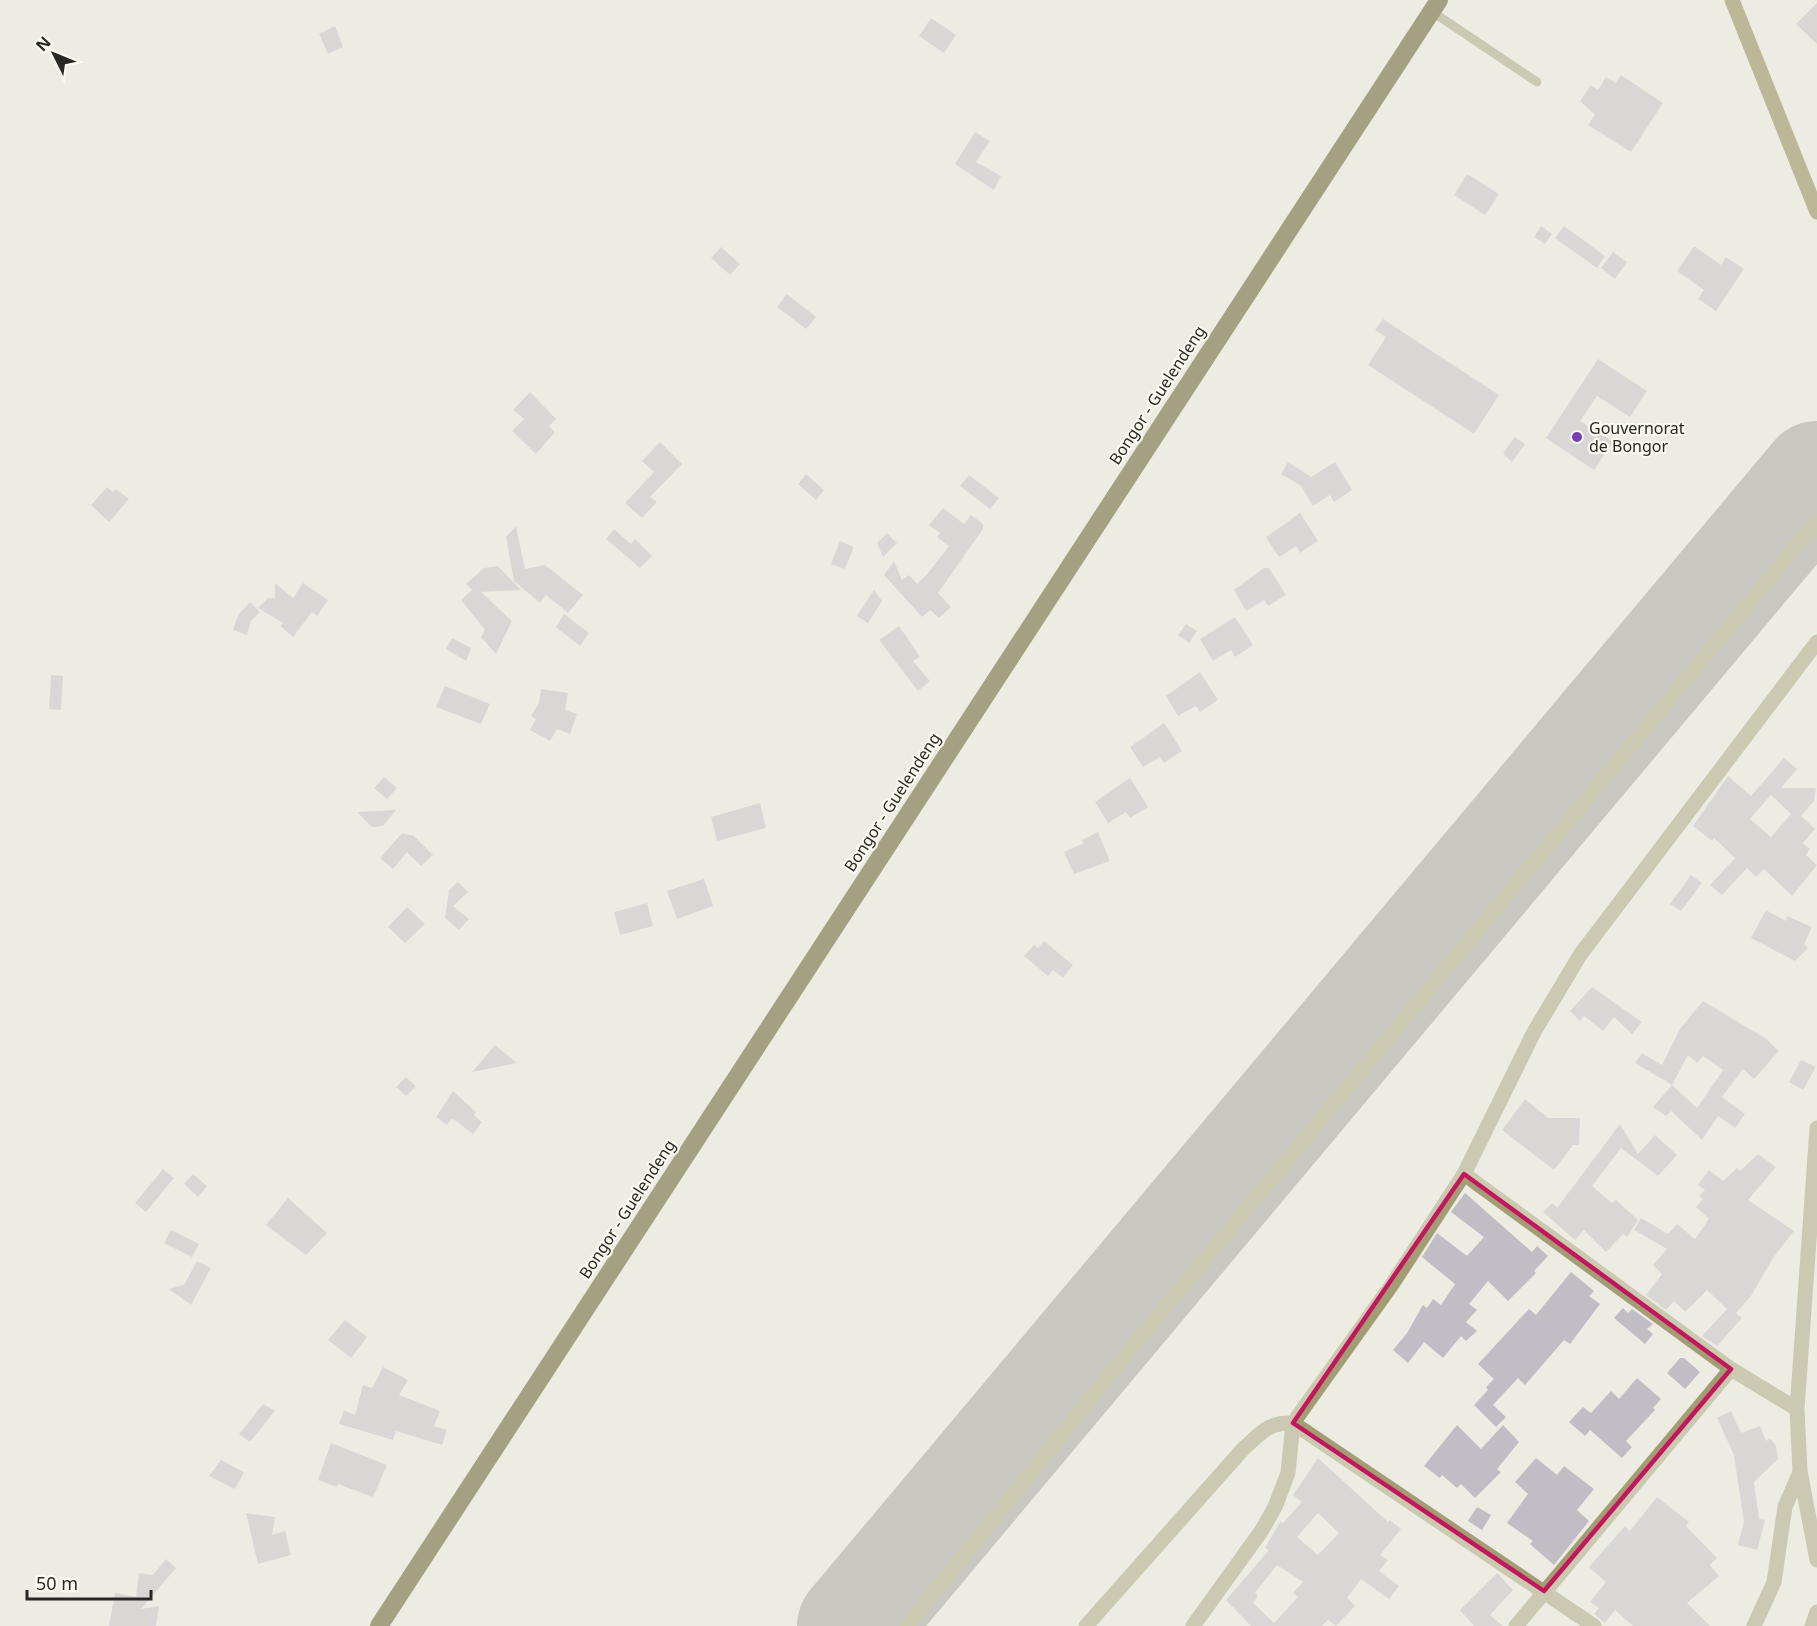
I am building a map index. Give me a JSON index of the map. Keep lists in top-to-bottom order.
{
  "streets": {
    "highway": ["Bongor - Guelendeng"]
  },
  "places": ["Gouvernorat de Bongor"],
  "scale_bar": "50 m",
  "north": "top left"
}
